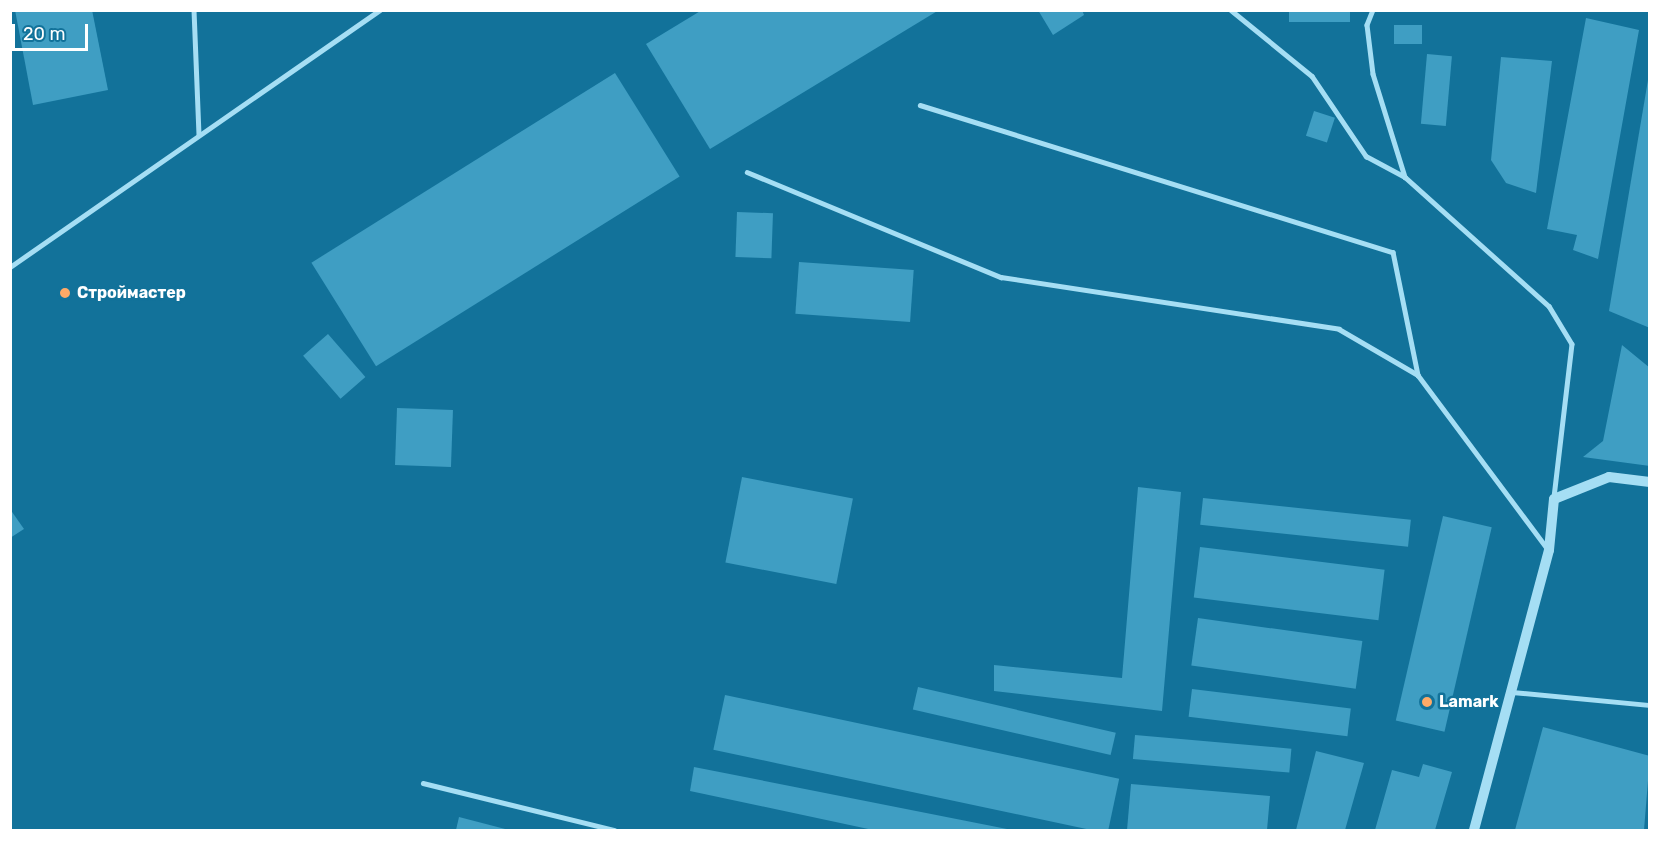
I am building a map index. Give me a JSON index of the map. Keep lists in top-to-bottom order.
{
  "places": ["Строймастер", "Lamark"],
  "scale_bar": "20 m"
}
